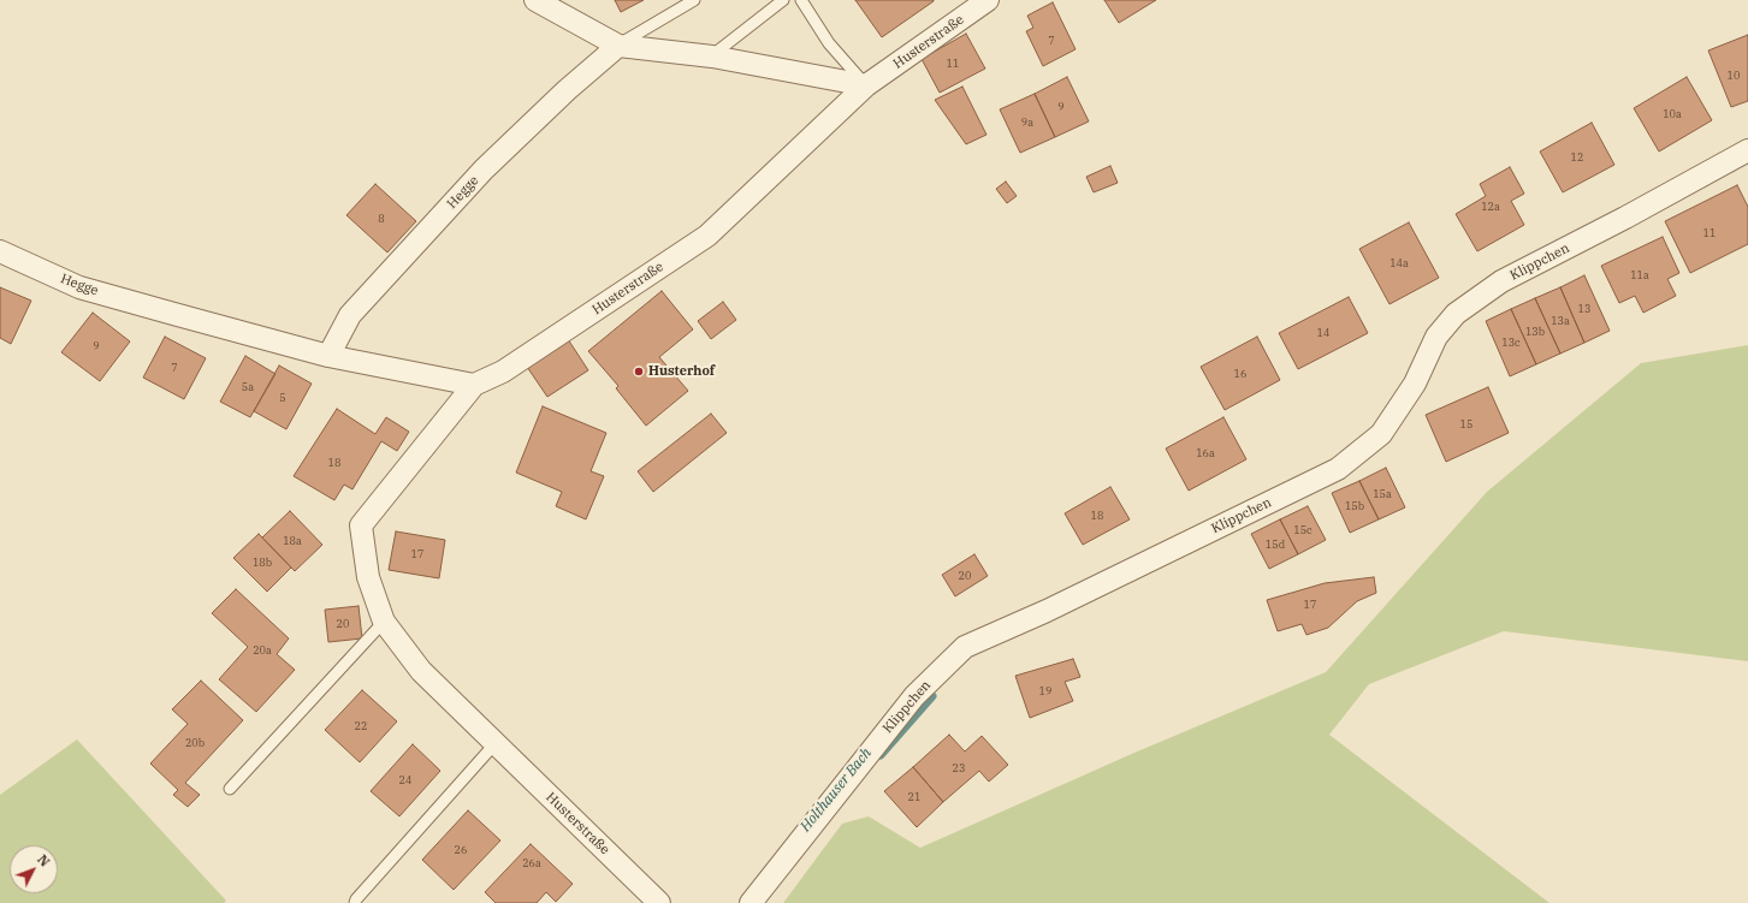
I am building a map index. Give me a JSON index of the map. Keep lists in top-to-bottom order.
{
  "streets": {
    "street": ["Husterstraße", "Hegge", "Klippchen"]
  },
  "crossings": [
    ["Husterstraße", "Hegge"]
  ],
  "water": ["Holthauser Bach"],
  "places": ["Husterhof"],
  "house_numbers": [
    "7",
    "11",
    "10",
    "9",
    "10a",
    "9a",
    "12",
    "12a",
    "8",
    "11",
    "14a",
    "11a",
    "13",
    "13a",
    "13b",
    "14",
    "13c",
    "9",
    "7",
    "16",
    "5a",
    "5",
    "15",
    "16a",
    "18",
    "15a",
    "15b",
    "18",
    "15c",
    "18a",
    "15d",
    "17",
    "18b",
    "20",
    "17",
    "20",
    "20a",
    "19",
    "22",
    "20b",
    "23",
    "24",
    "21",
    "26",
    "26a"
  ],
  "north": "top right"
}
